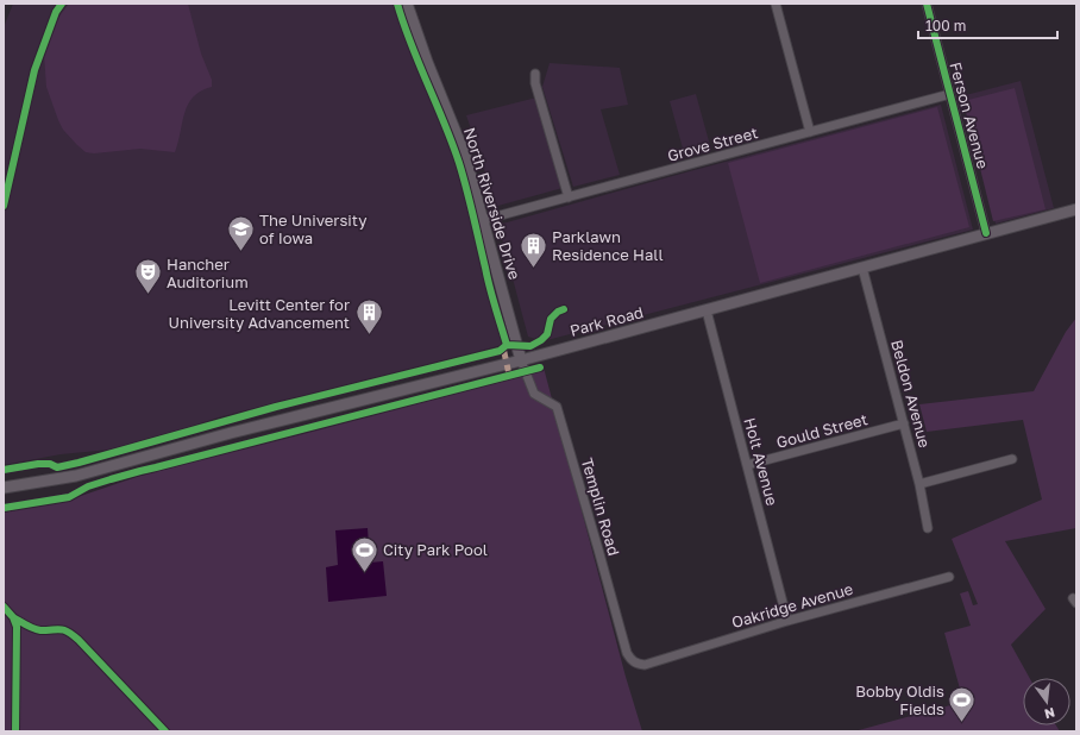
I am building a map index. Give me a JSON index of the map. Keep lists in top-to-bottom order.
{
  "streets": {
    "street": [
      "Ferson Avenue",
      "Grove Street",
      "North Riverside Drive",
      "Park Road",
      "Beldon Avenue",
      "Gould Street",
      "Holt Avenue",
      "Templin Road",
      "Oakridge Avenue"
    ]
  },
  "crossings": [
    ["Ferson Avenue", "Grove Street"],
    ["Ferson Avenue", "Park Road"],
    ["Grove Street", "North Riverside Drive"],
    ["North Riverside Drive", "Park Road"],
    ["North Riverside Drive", "Templin Road"],
    ["Park Road", "Beldon Avenue"],
    ["Park Road", "Holt Avenue"],
    ["Park Road", "Templin Road"],
    ["Beldon Avenue", "Gould Street"],
    ["Gould Street", "Holt Avenue"],
    ["Holt Avenue", "Oakridge Avenue"],
    ["Templin Road", "Oakridge Avenue"]
  ],
  "places": {
    "school or university": ["The University of Iowa"],
    "building": ["Parklawn Residence Hall", "Levitt Center for University Advancement"],
    "theatre": ["Hancher Auditorium"],
    "sports": ["City Park Pool", "Bobby Oldis Fields"]
  },
  "scale_bar": "100 m",
  "north": "bottom"
}
